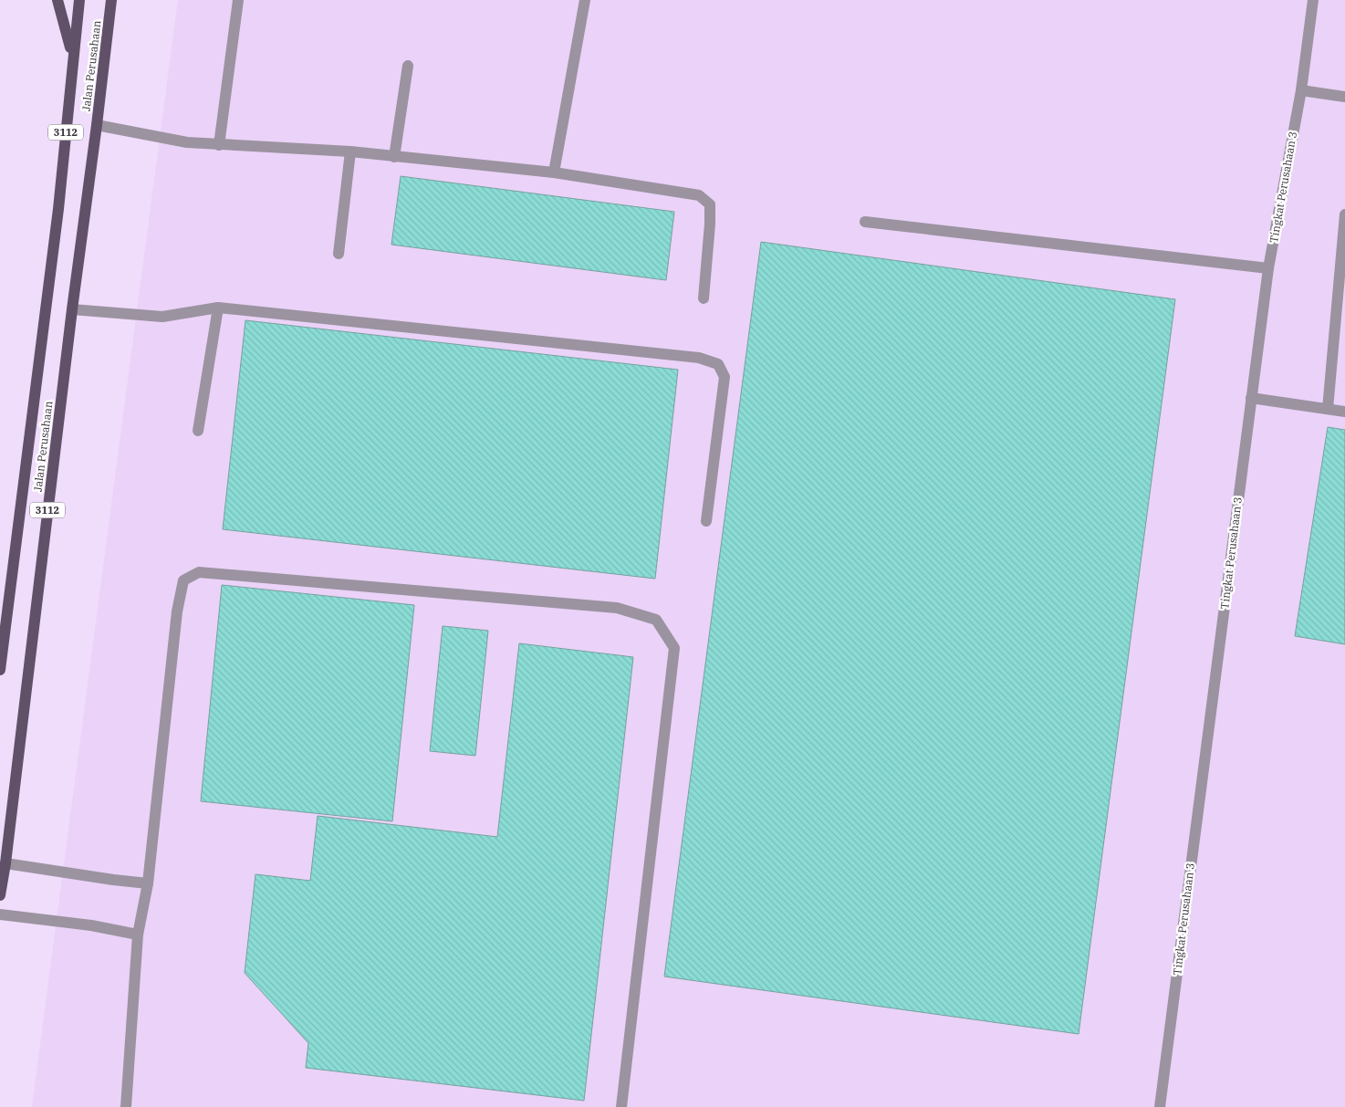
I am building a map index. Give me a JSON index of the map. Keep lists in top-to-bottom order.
{
  "streets": {
    "main road": ["Jalan Perusahaan", "3112"],
    "street": ["Tingkat Perusahaan 3"]
  }
}
